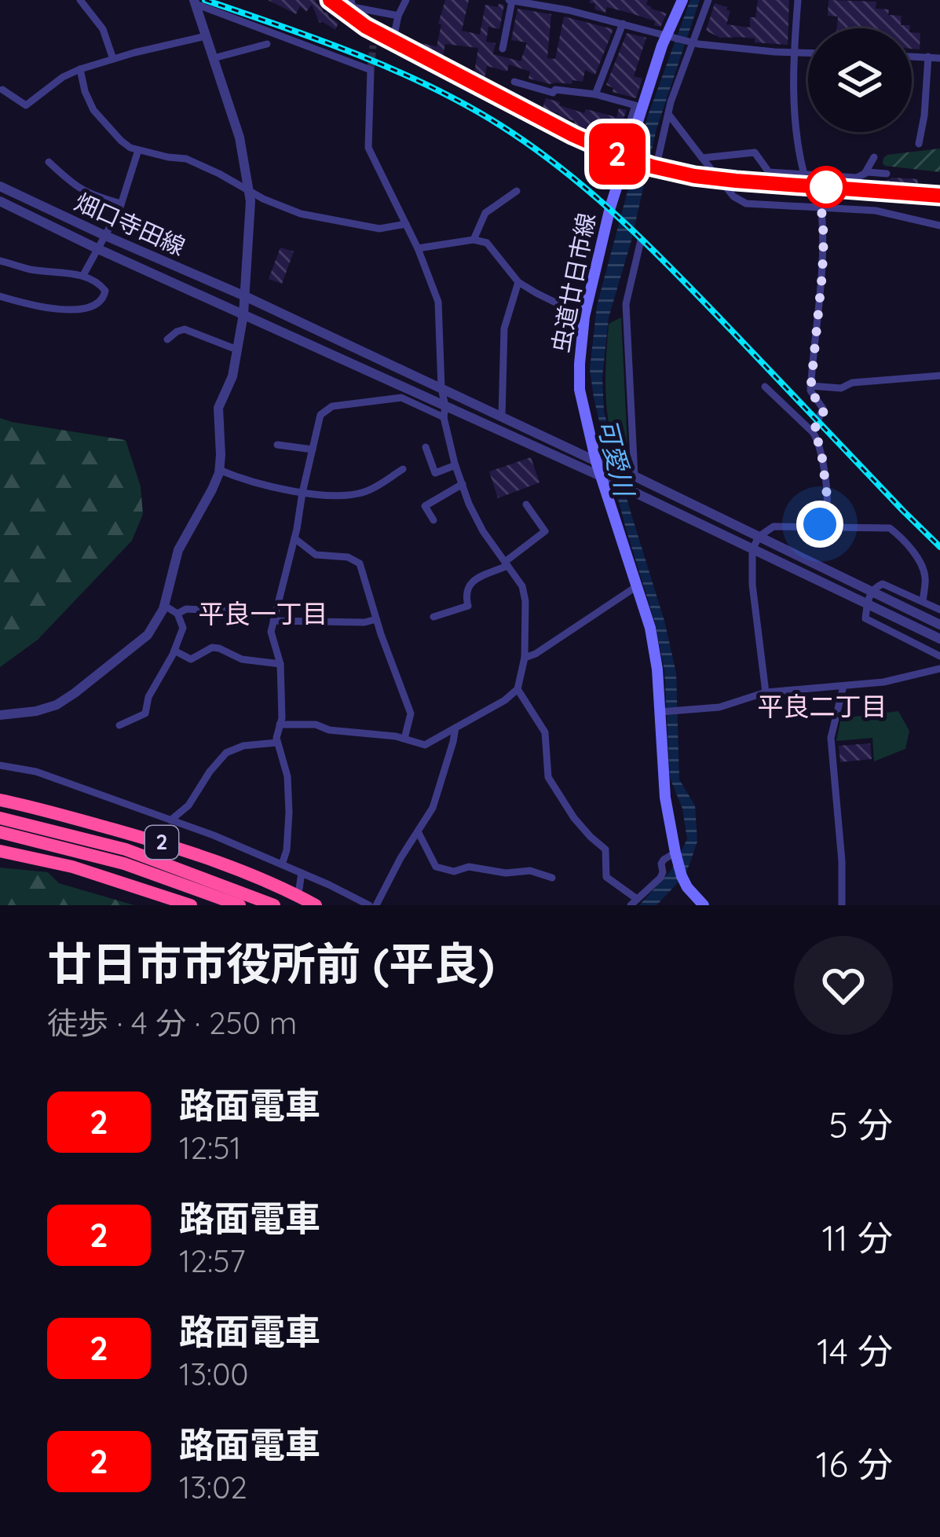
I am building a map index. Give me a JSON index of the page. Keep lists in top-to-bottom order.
{
  "streets": {
    "highway": ["2"],
    "main road": ["虫道廿日市線"],
    "street": ["畑口寺田線"]
  },
  "crossings": [
    ["畑口寺田線", "虫道廿日市線"]
  ],
  "districts": ["平良一丁目", "平良二丁目"],
  "water": ["可愛川"],
  "lines": ["tram line 2"],
  "page": {
    "on_map": "2",
    "heading": ["廿日市市役所前 (平良)", "徒歩 · 4 分 · 250 m"],
    "list": [
      {
        "mark": "2",
        "name": "路面電車",
        "note": "12:51",
        "value": "5 分"
      },
      {
        "mark": "2",
        "name": "路面電車",
        "note": "12:57",
        "value": "11 分"
      },
      {
        "mark": "2",
        "name": "路面電車",
        "note": "13:00",
        "value": "14 分"
      },
      {
        "mark": "2",
        "name": "路面電車",
        "note": "13:02",
        "value": "16 分"
      }
    ]
  }
}
